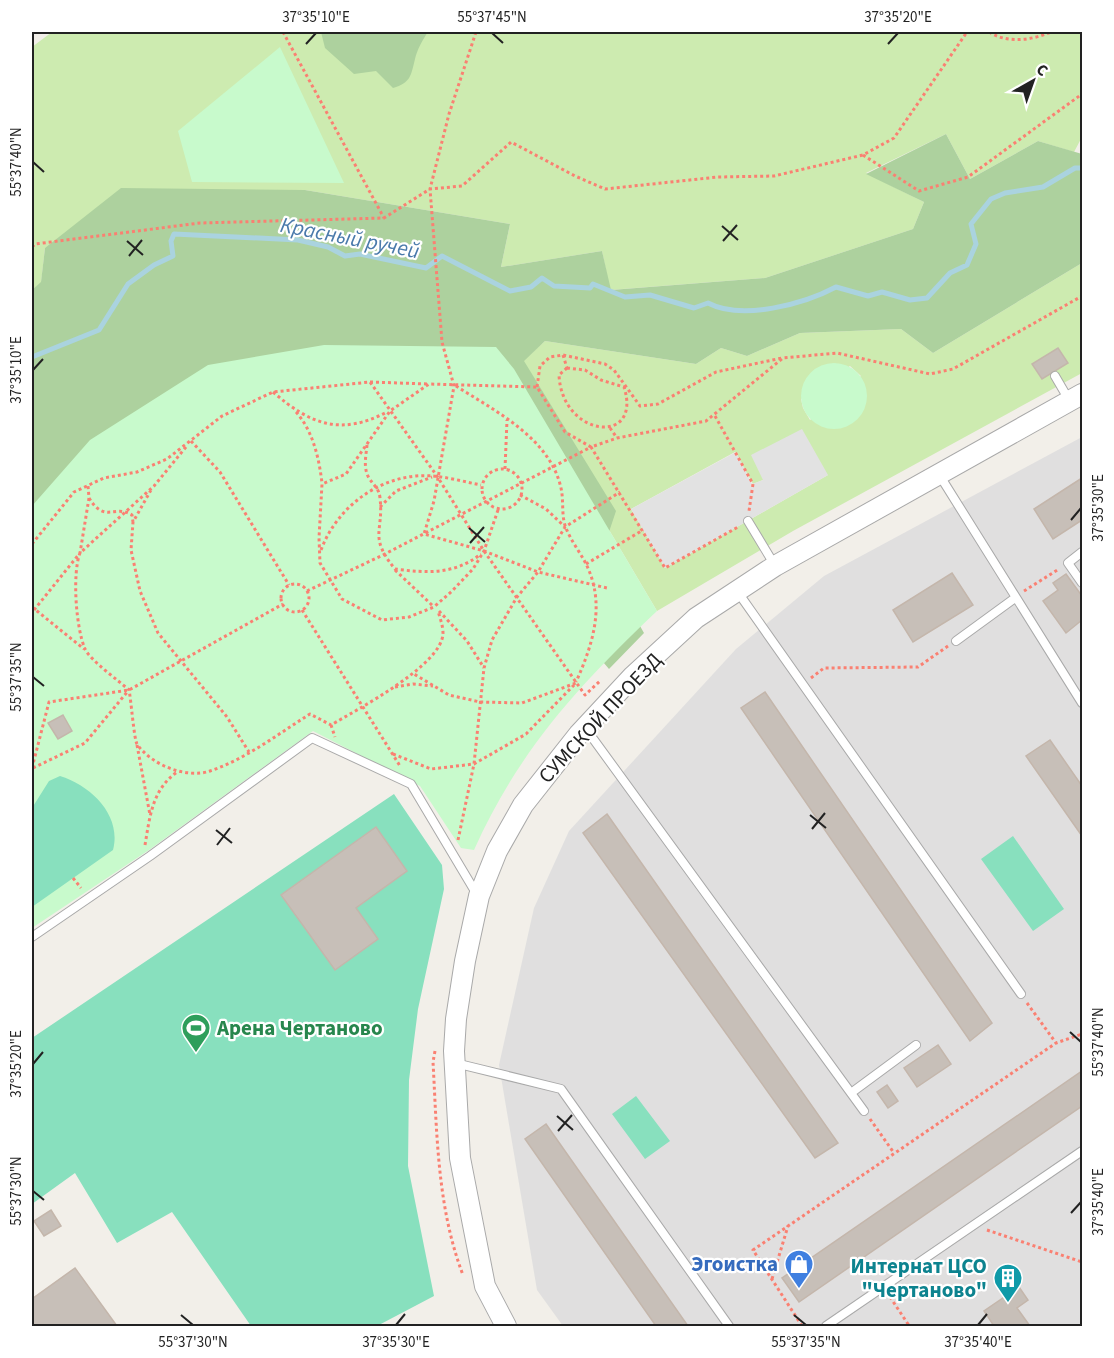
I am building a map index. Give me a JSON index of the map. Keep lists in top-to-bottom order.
{
  "streets": {
    "street": ["СУМСКОЙ ПРОЕЗД"]
  },
  "water": ["Красный ручей"],
  "places": {
    "sports": ["Арена Чертаново"],
    "shop": ["Эгоистка"],
    "building": ["Интернат ЦСО \"Чертаново\""]
  },
  "north": "top right",
  "coordinates": [
    "37°35'10\"E",
    "55°37'45\"N",
    "37°35'20\"E",
    "55°37'40\"N",
    "37°35'30\"E",
    "55°37'35\"N",
    "55°37'30\"N",
    "37°35'40\"E"
  ]
}
